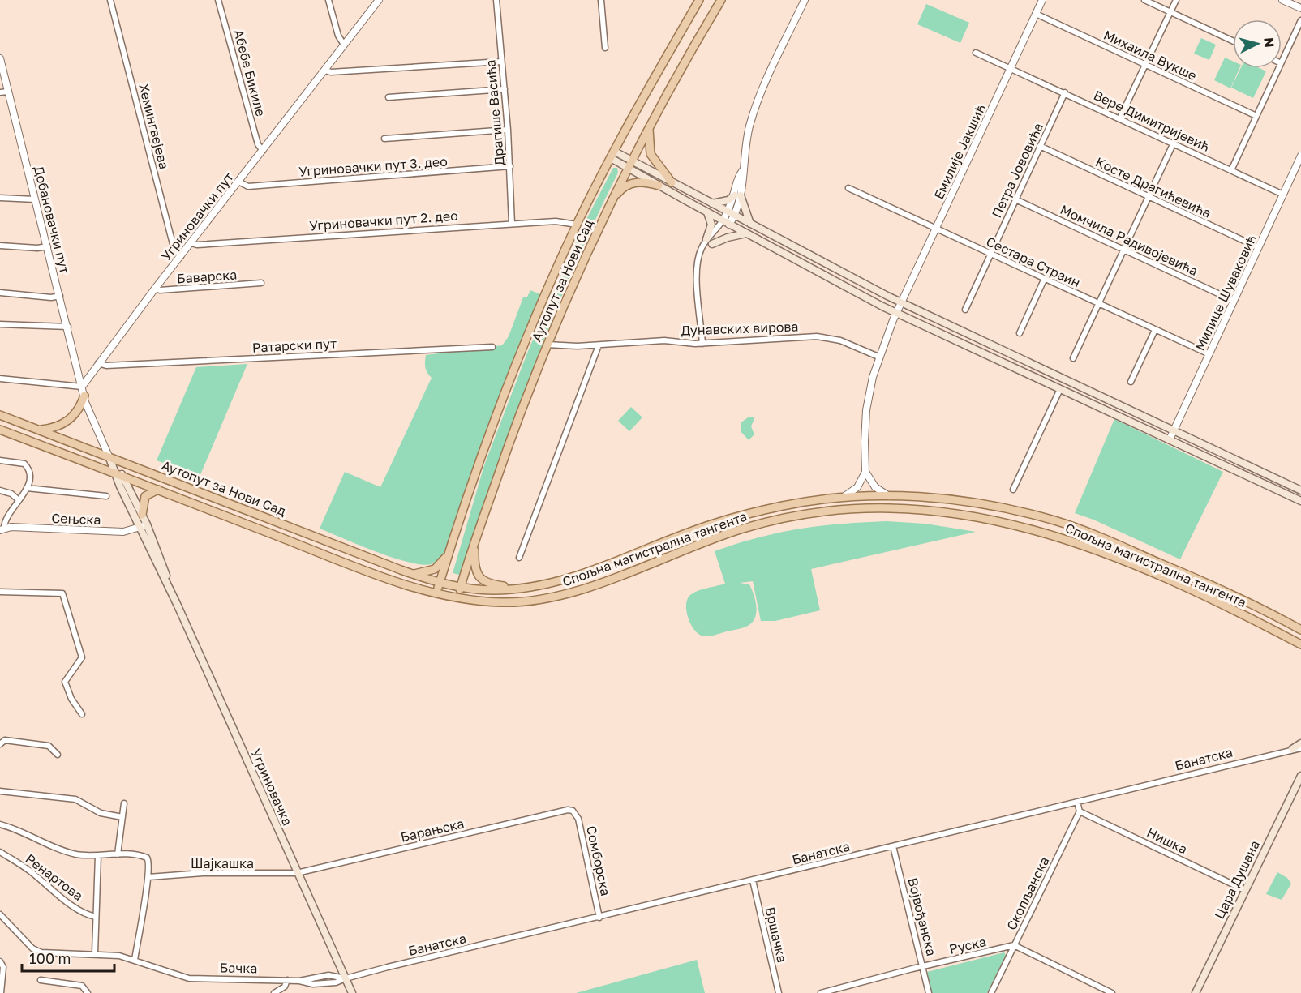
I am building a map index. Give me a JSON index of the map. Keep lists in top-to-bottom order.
{
  "streets": {
    "main road": [
      "Аутопут за Нови Сад",
      "Спољна магистрална тангента",
      "Угриновачка",
      "Цара Душана"
    ],
    "street": [
      "Михаила Вукше",
      "Абебе Бикиле",
      "Драгише Васића",
      "Вере Димитријевић",
      "Хемингвејева",
      "Емилије Јакшић",
      "Угриновачки пут 3. део",
      "Петра Јововића",
      "Косте Драгићевића",
      "Угриновачки пут",
      "Добановачки пут",
      "Угриновачки пут 2. део",
      "Момчила Радивојевића",
      "Сестара Страин",
      "Баварска",
      "Милице Шуваковић",
      "Дунавских вирова",
      "Ратарски пут",
      "Сењска",
      "Банатска",
      "Барањска",
      "Нишка",
      "Сомборска",
      "Шајкашка",
      "Ренартова",
      "Скопљанска",
      "Војвођанска",
      "Вршачка",
      "Руска",
      "Бачка"
    ]
  },
  "crossings": [
    ["Михаила Вукше", "Емилије Јакшић"],
    ["Абебе Бикиле", "Угриновачки пут"],
    ["Драгише Васића", "Угриновачки пут 3. део"],
    ["Драгише Васића", "Угриновачки пут 2. део"],
    ["Вере Димитријевић", "Емилије Јакшић"],
    ["Вере Димитријевић", "Петра Јововића"],
    ["Вере Димитријевић", "Милице Шуваковић"],
    ["Хемингвејева", "Угриновачки пут"],
    ["Емилије Јакшић", "Сестара Страин"],
    ["Угриновачки пут 3. део", "Угриновачки пут"],
    ["Петра Јововића", "Косте Драгићевића"],
    ["Петра Јововића", "Момчила Радивојевића"],
    ["Петра Јововића", "Сестара Страин"],
    ["Косте Драгићевића", "Милице Шуваковић"],
    ["Угриновачки пут", "Добановачки пут"],
    ["Угриновачки пут", "Угриновачки пут 2. део"],
    ["Угриновачки пут", "Баварска"],
    ["Угриновачки пут", "Ратарски пут"],
    ["Угриновачки пут 2. део", "Аутопут за Нови Сад"],
    ["Момчила Радивојевића", "Милице Шуваковић"],
    ["Сестара Страин", "Милице Шуваковић"],
    ["Аутопут за Нови Сад", "Дунавских вирова"],
    ["Аутопут за Нови Сад", "Спољна магистрална тангента"],
    ["Аутопут за Нови Сад", "Угриновачка"],
    ["Сењска", "Угриновачка"],
    ["Банатска", "Угриновачка"],
    ["Банатска", "Сомборска"],
    ["Банатска", "Војвођанска"],
    ["Банатска", "Вршачка"],
    ["Банатска", "Бачка"],
    ["Угриновачка", "Барањска"],
    ["Угриновачка", "Шајкашка"],
    ["Угриновачка", "Бачка"],
    ["Барањска", "Сомборска"],
    ["Барањска", "Шајкашка"],
    ["Нишка", "Цара Душана"],
    ["Нишка", "Скопљанска"],
    ["Скопљанска", "Руска"],
    ["Војвођанска", "Руска"]
  ],
  "scale_bar": "100 m",
  "north": "right"
}
